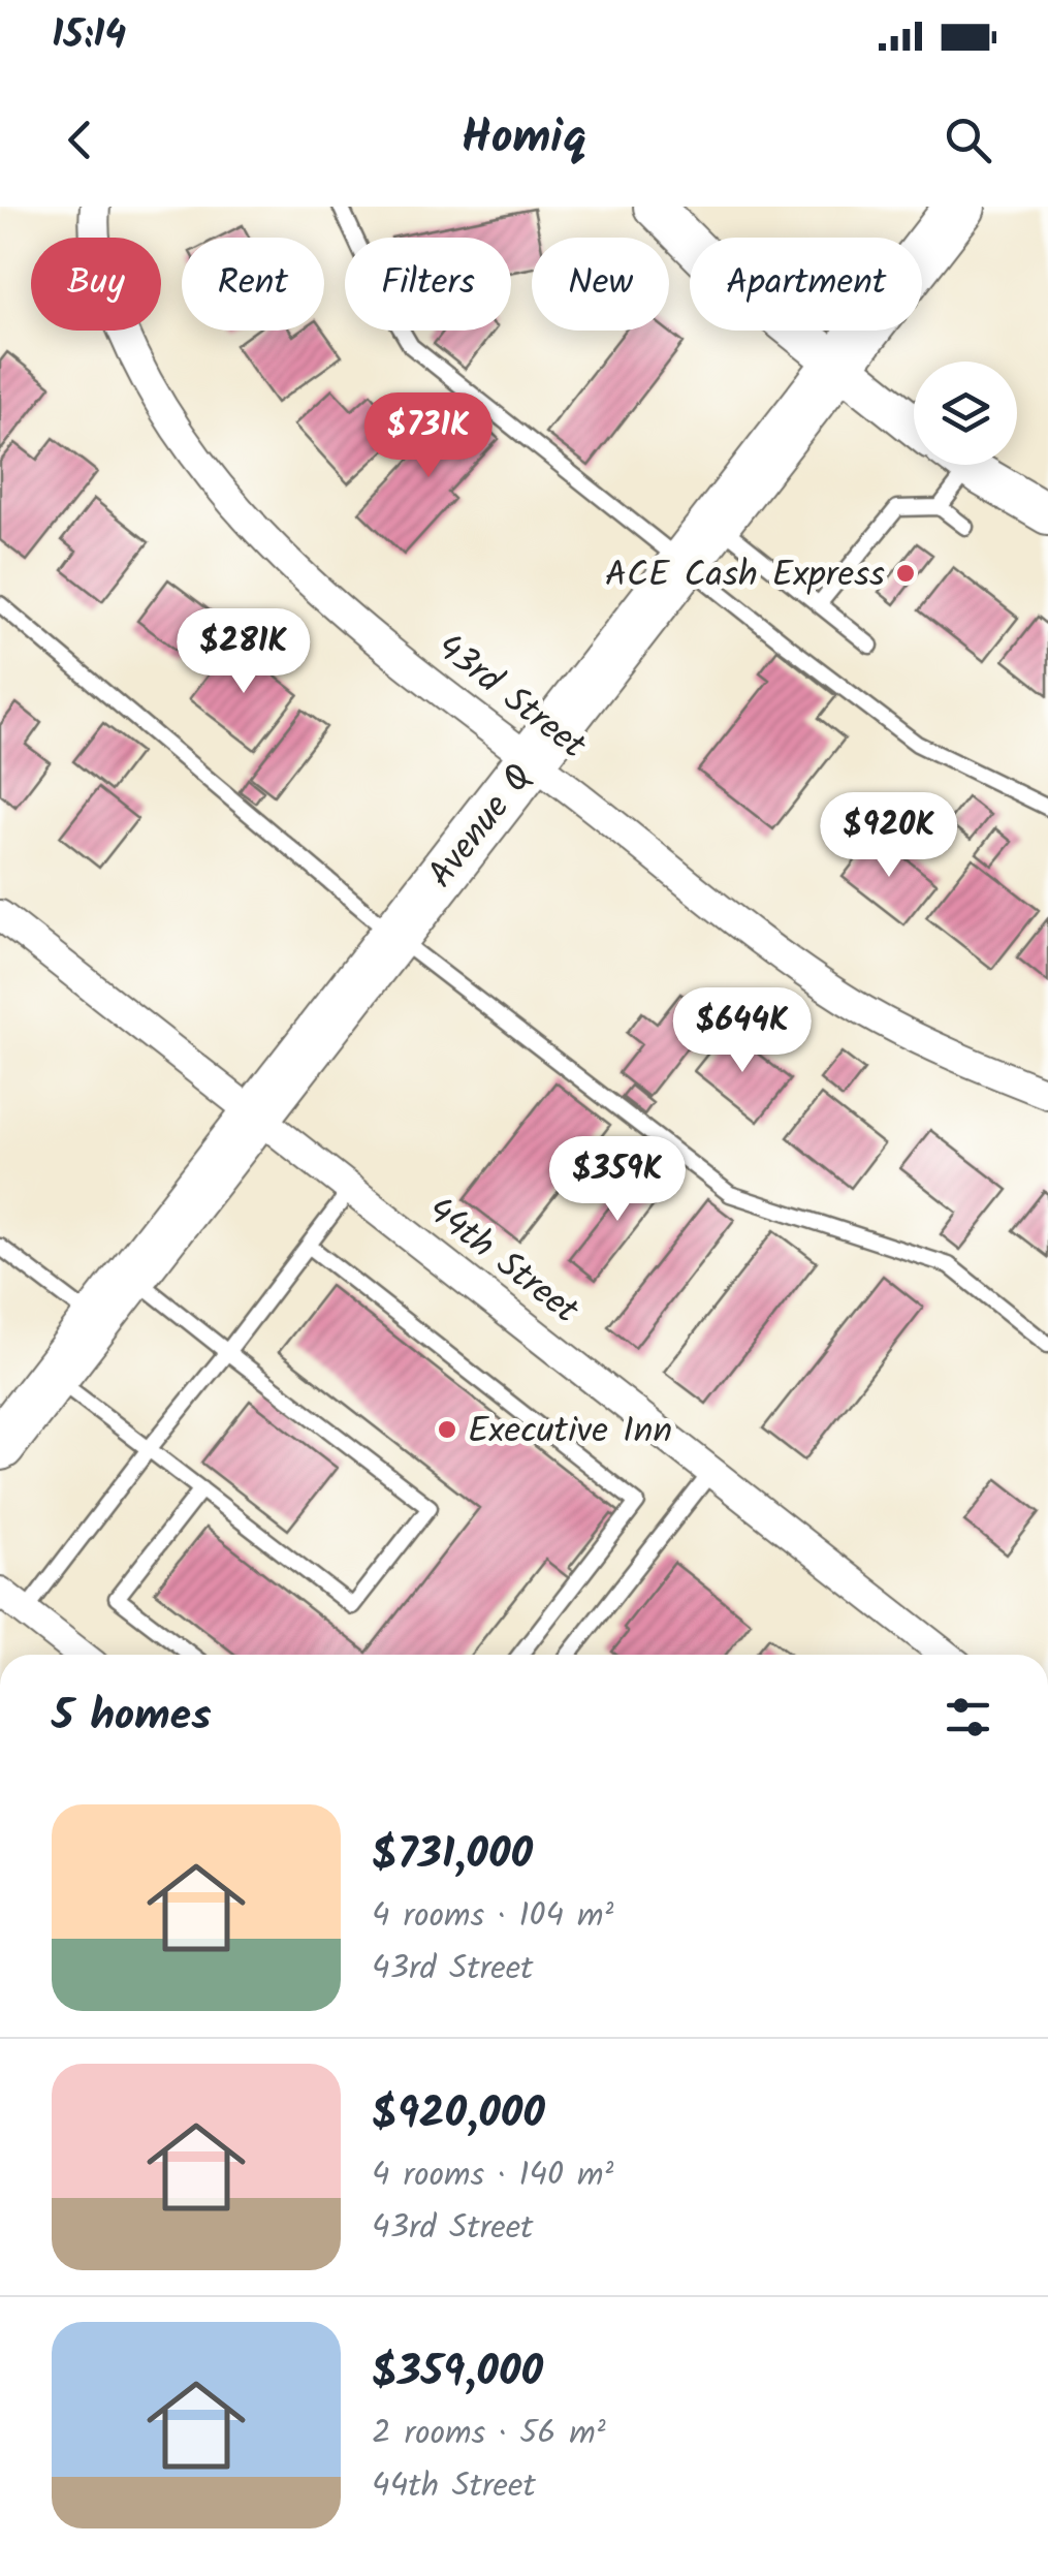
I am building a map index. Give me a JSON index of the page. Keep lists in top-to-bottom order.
{
  "streets": {
    "highway": ["Avenue Q"],
    "street": ["43rd Street", "44th Street"]
  },
  "crossings": [
    ["43rd Street", "Avenue Q"],
    ["Avenue Q", "44th Street"]
  ],
  "places": ["ACE Cash Express", "Executive Inn"],
  "page": {
    "status": "15:14",
    "header": "Homiq",
    "chip": [
      "Buy",
      "Rent",
      "Filters",
      "New",
      "Apartment"
    ],
    "price": [
      "$731K",
      "$281K",
      "$920K",
      "$644K",
      "$359K"
    ],
    "heading": "5 homes",
    "list": [
      {
        "name": "$731,000",
        "note": "4 rooms · 104 m² · 43rd Street"
      },
      {
        "name": "$920,000",
        "note": "4 rooms · 140 m² · 43rd Street"
      },
      {
        "name": "$359,000",
        "note": "2 rooms · 56 m² · 44th Street"
      }
    ]
  }
}
